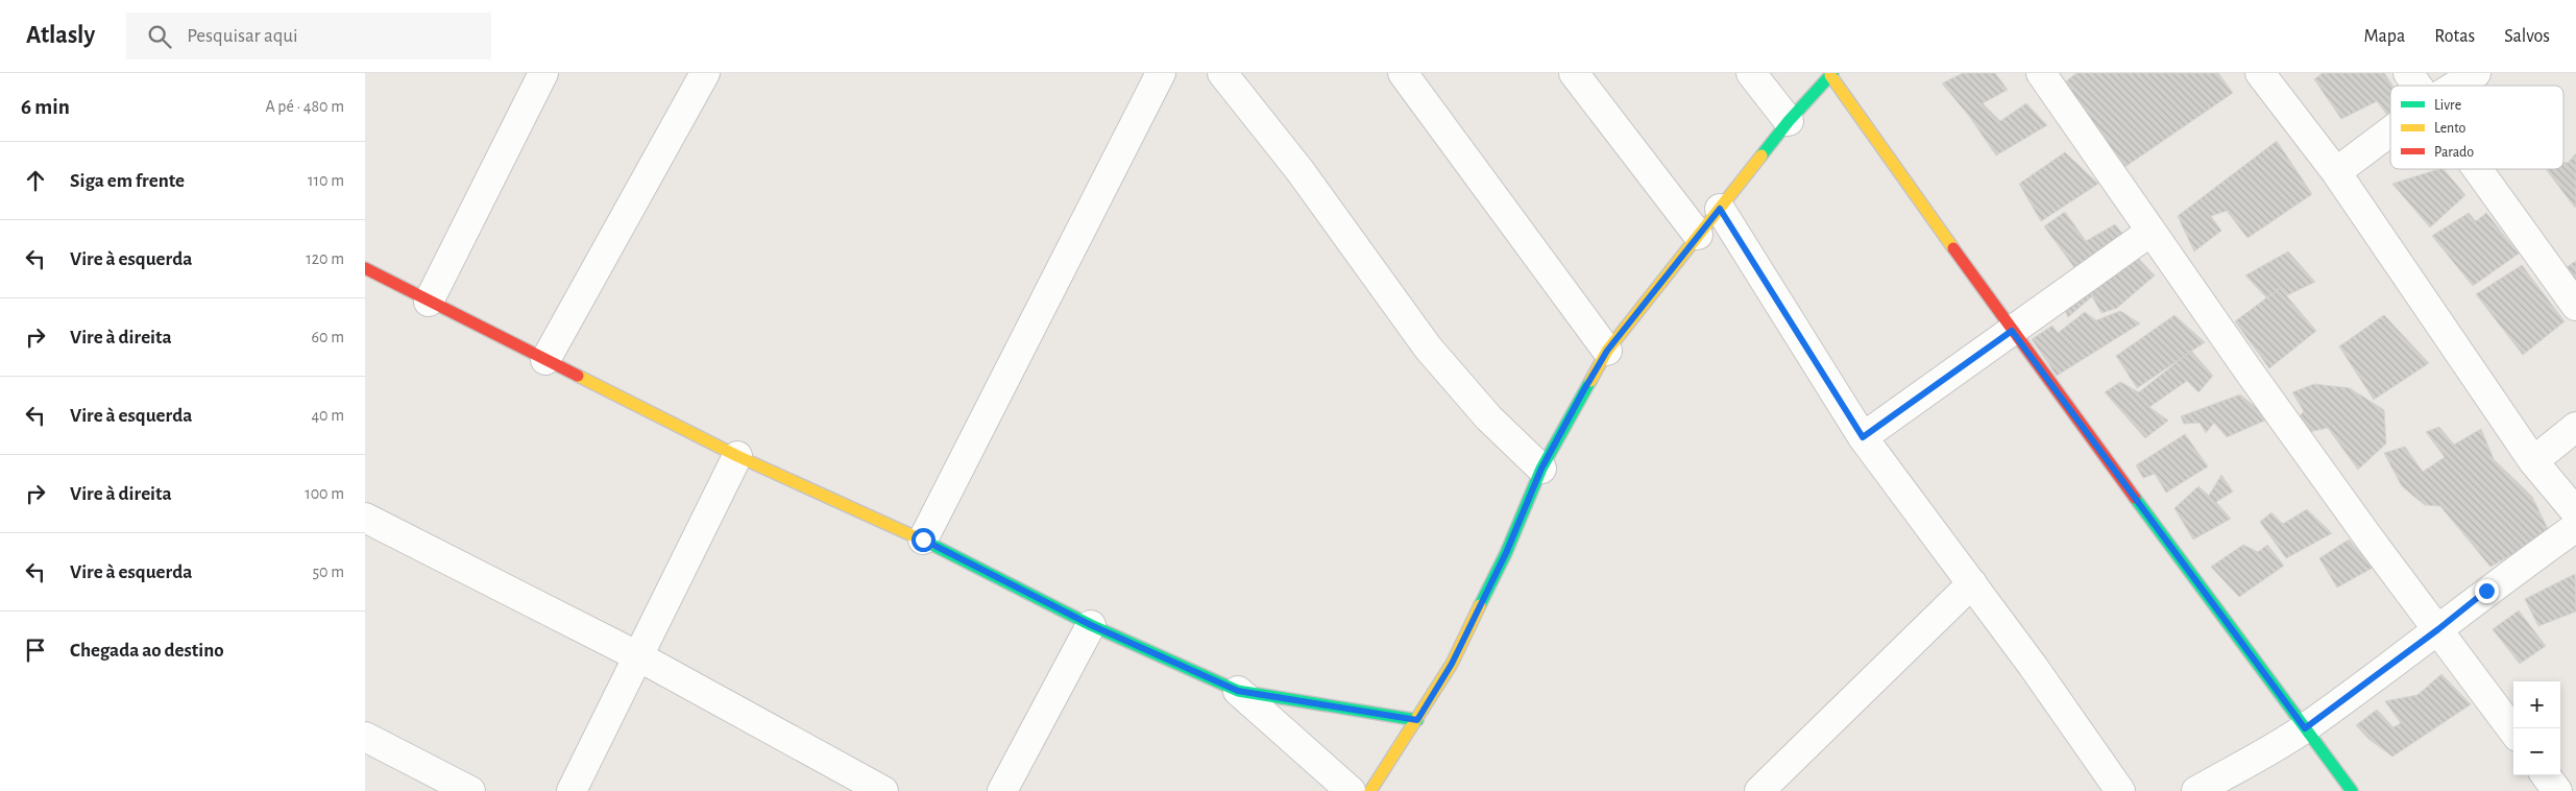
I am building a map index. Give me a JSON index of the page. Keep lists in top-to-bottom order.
{
  "legend": ["Livre", "Lento", "Parado"],
  "page": {
    "header": "Atlasly",
    "search": "Pesquisar aqui",
    "nav": ["Mapa", "Rotas", "Salvos"],
    "heading": ["6 min", "A pé · 480 m"],
    "list": [
      ["Siga em frente", "110 m"],
      ["Vire à esquerda", "120 m"],
      ["Vire à direita", "60 m"],
      ["Vire à esquerda", "40 m"],
      ["Vire à direita", "100 m"],
      ["Vire à esquerda", "50 m"],
      "Chegada ao destino"
    ],
    "map_buttons": ["+", "−"]
  }
}
